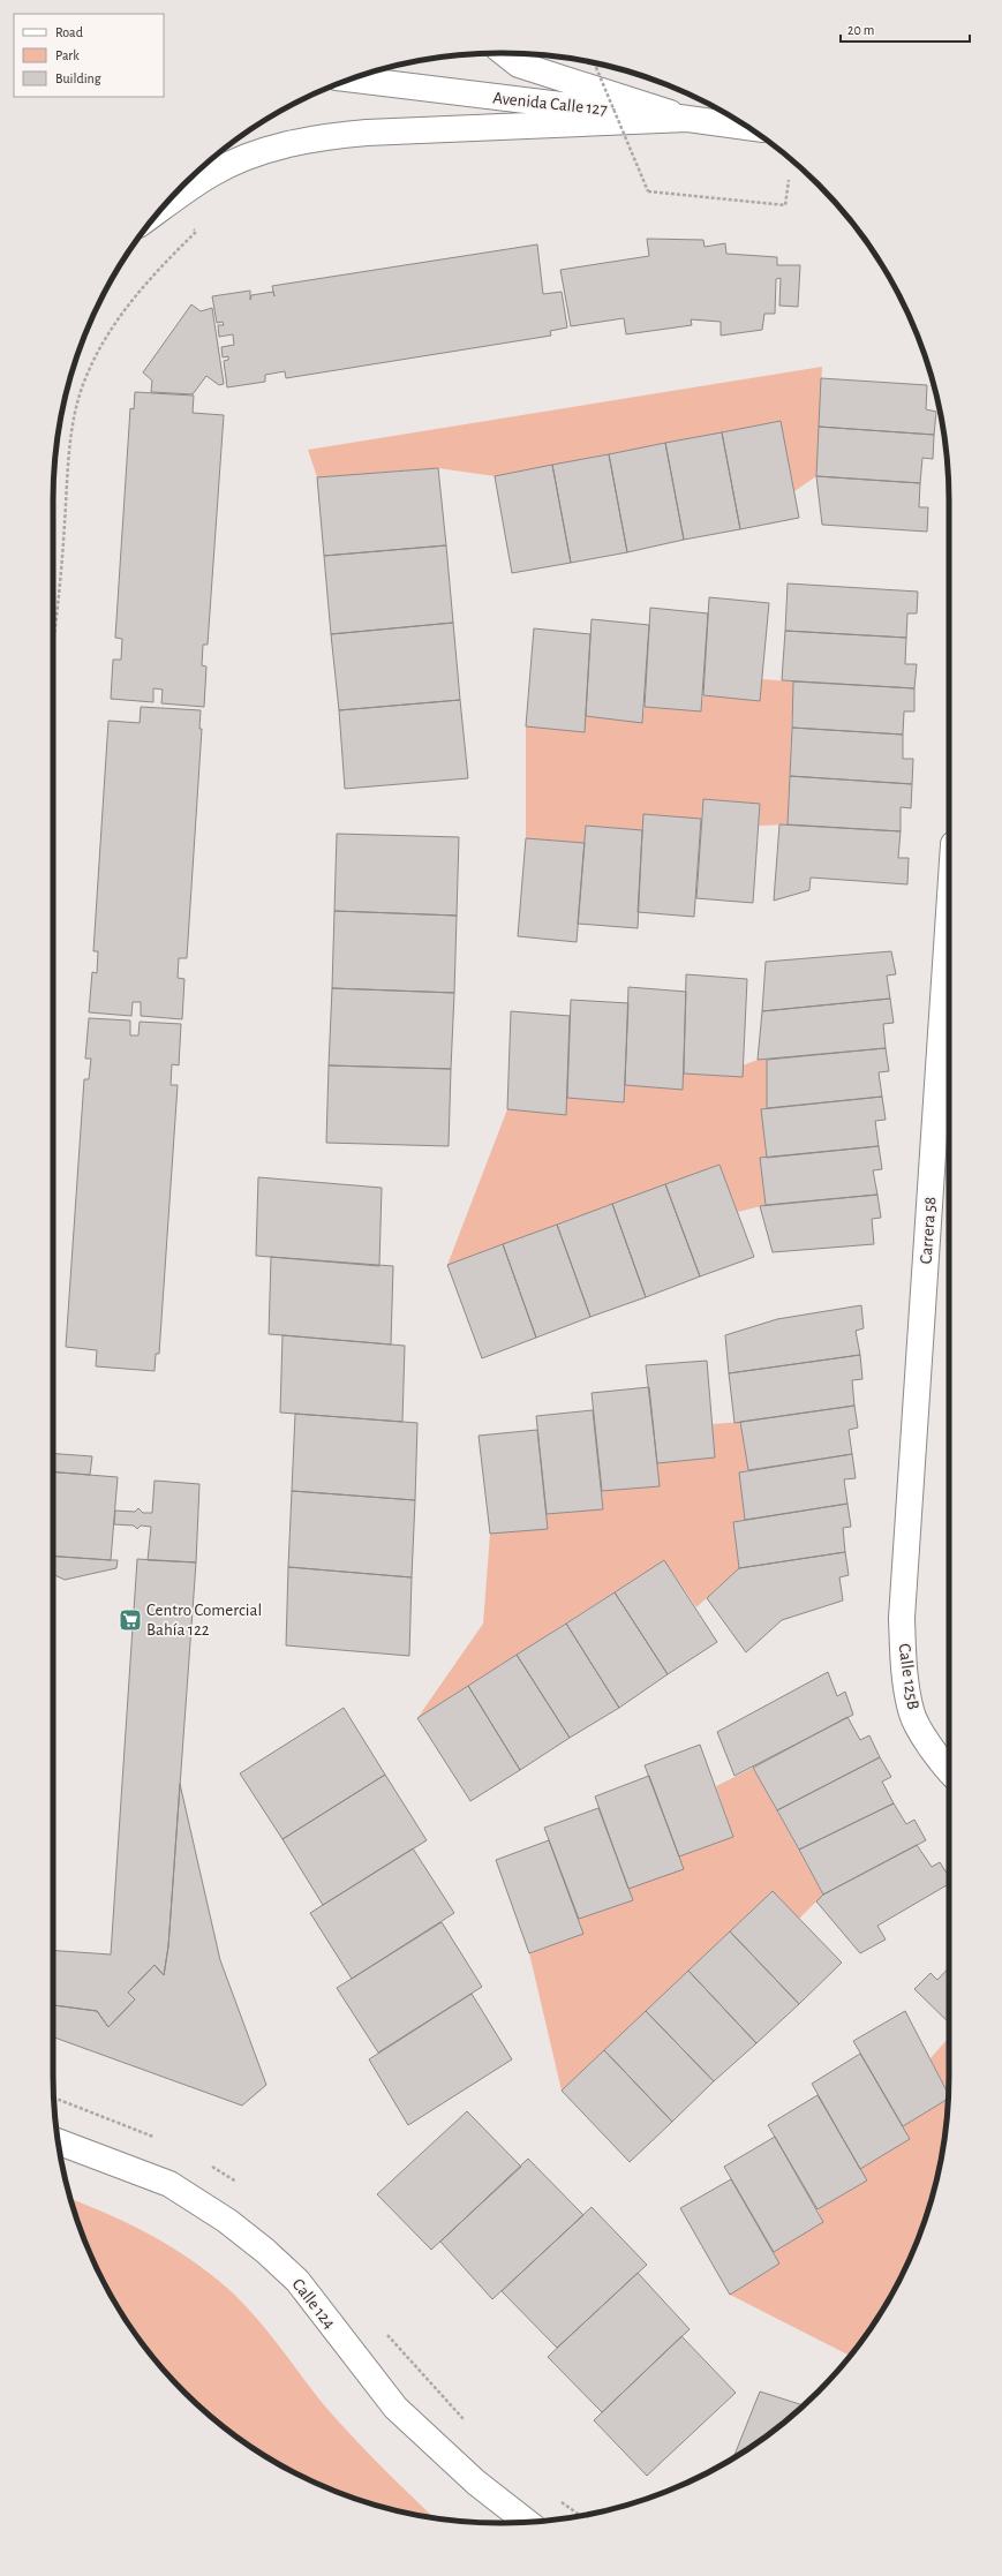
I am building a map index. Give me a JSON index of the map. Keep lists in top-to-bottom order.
{
  "streets": {
    "street": [
      "Avenida Calle 127",
      "Carrera 58",
      "Calle 125B",
      "Calle 124"
    ]
  },
  "crossings": [
    ["Carrera 58", "Calle 125B"]
  ],
  "places": {
    "supermarket": ["Centro Comercial Bahía 122"]
  },
  "legend": ["Road", "Park", "Building"],
  "scale_bar": "20 m"
}
